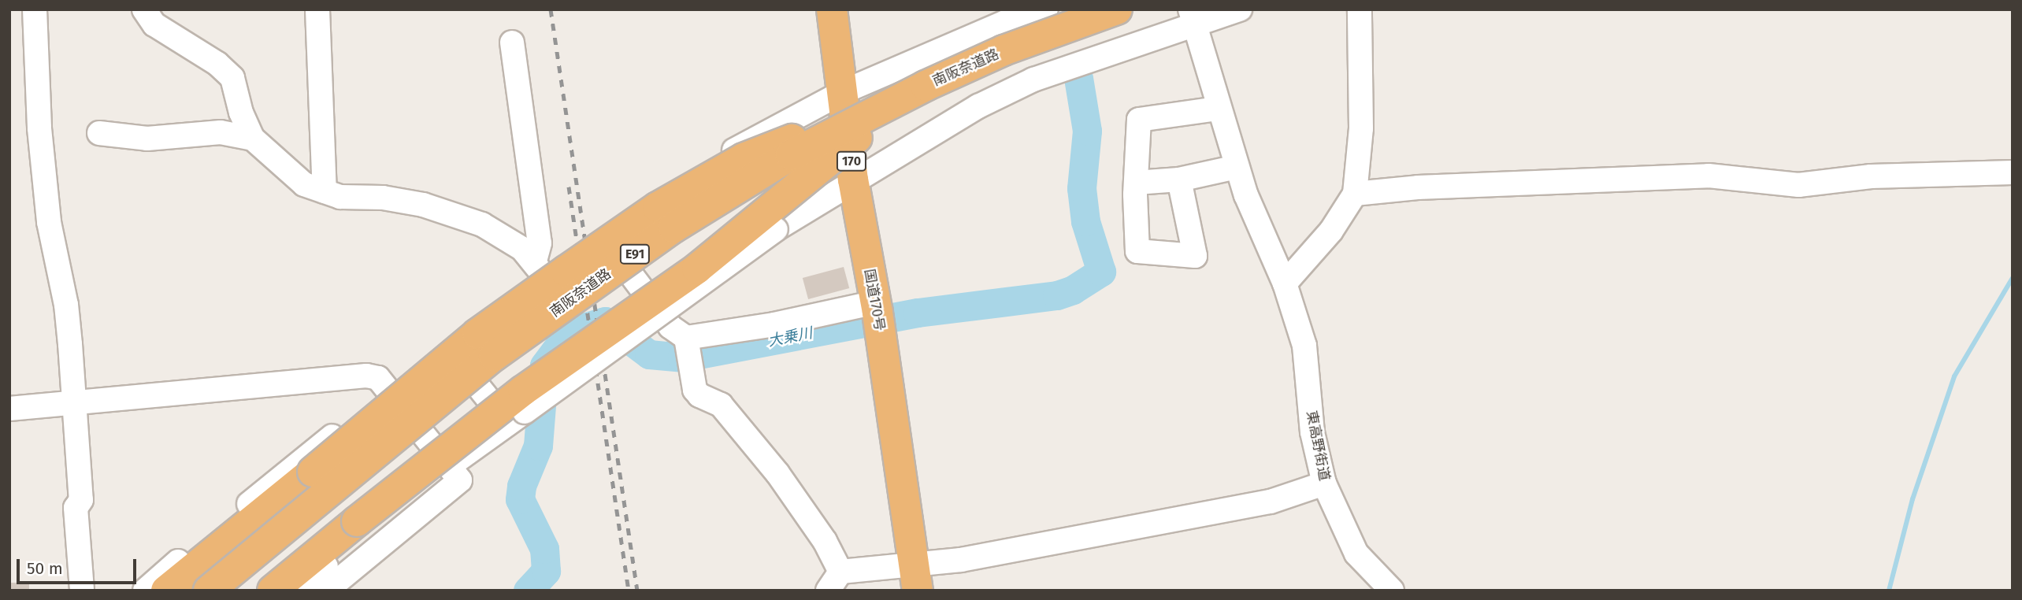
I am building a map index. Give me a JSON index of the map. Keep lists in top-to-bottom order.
{
  "streets": {
    "highway": [
      "南阪奈道路",
      "170",
      "E91",
      "国道170号"
    ],
    "street": ["東高野街道"]
  },
  "water": ["大乗川"],
  "scale_bar": "50 m"
}
